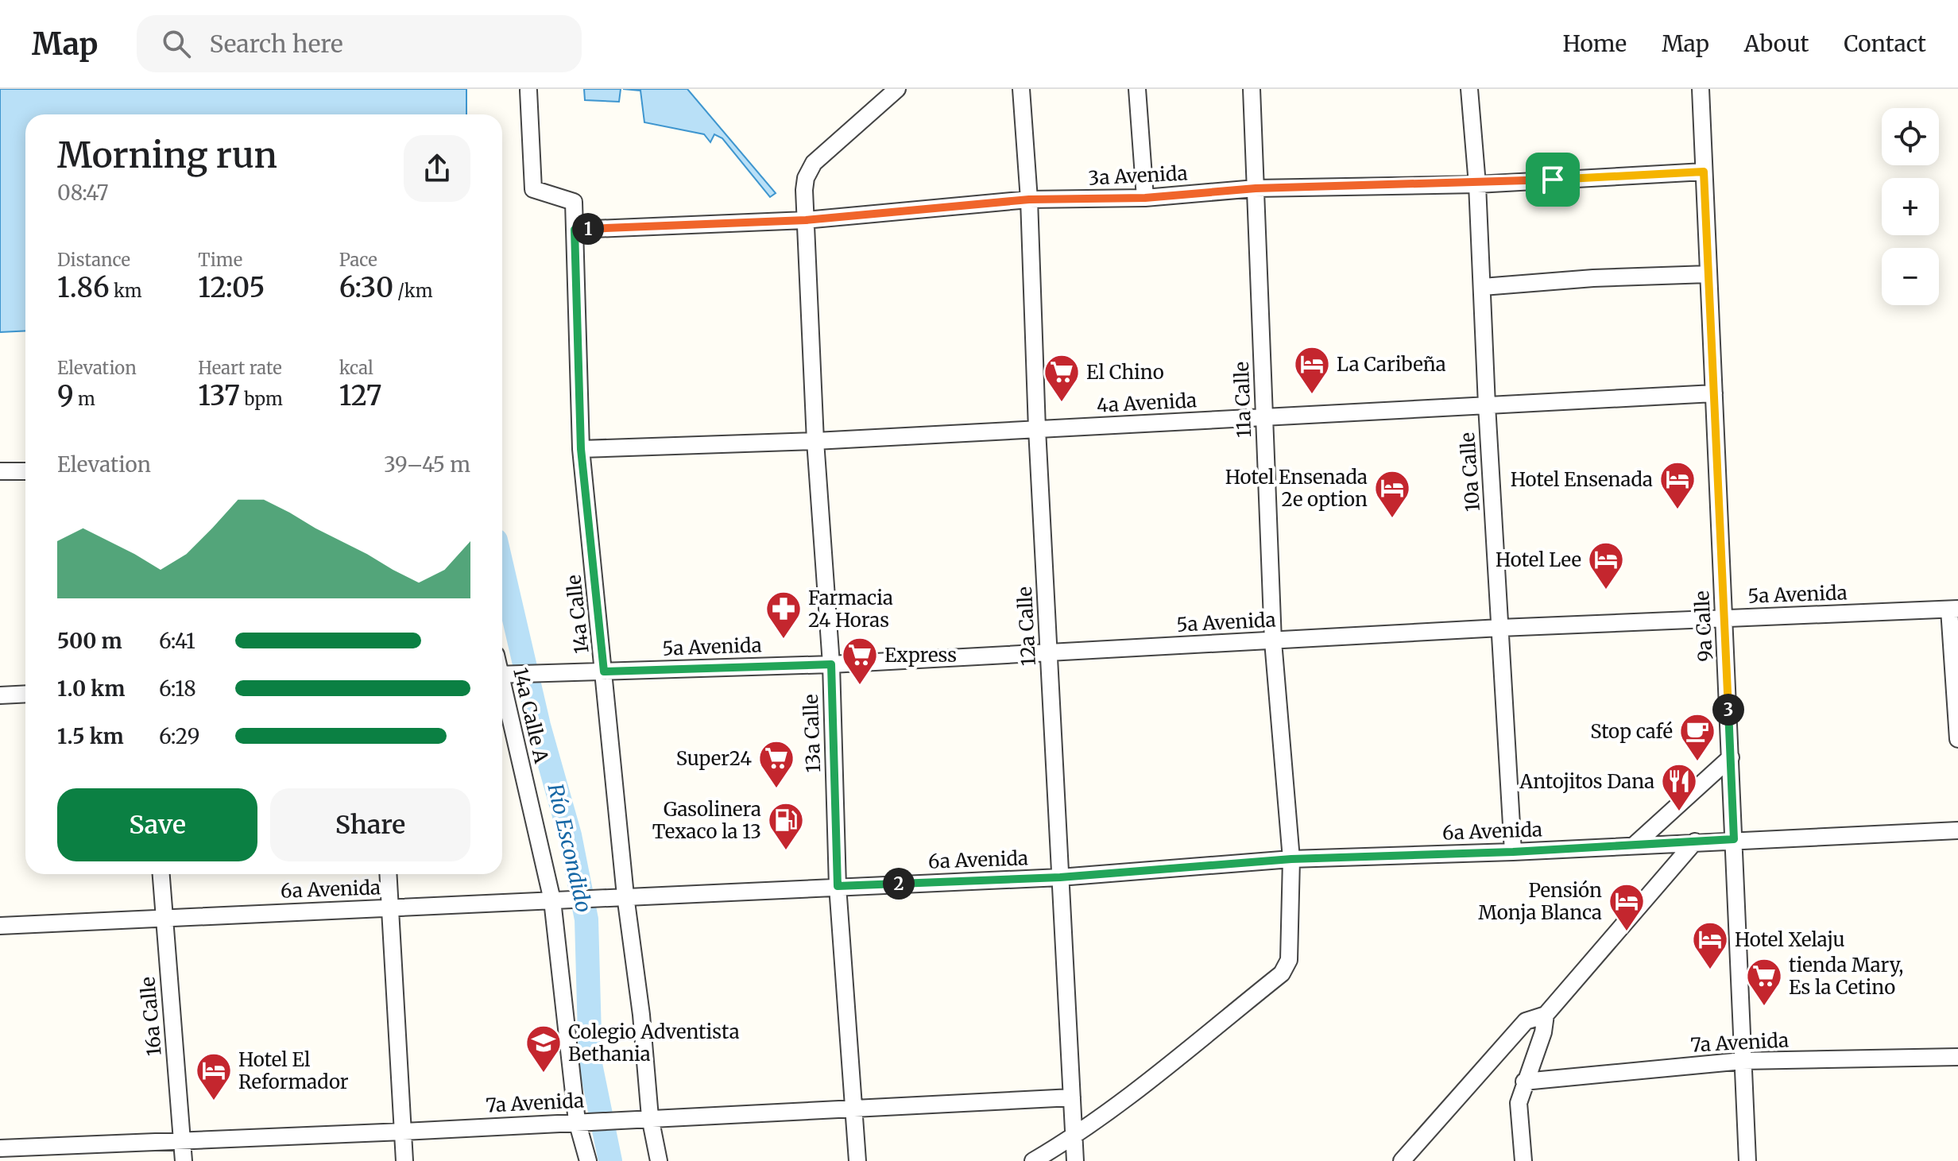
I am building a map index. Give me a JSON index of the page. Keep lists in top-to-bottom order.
{
  "streets": {
    "street": [
      "3a Avenida",
      "11a Calle",
      "4a Avenida",
      "10a Calle",
      "5a Avenida",
      "14a Calle",
      "12a Calle",
      "9a Calle",
      "14a Calle A",
      "13a Calle",
      "6a Avenida",
      "16a Calle",
      "7a Avenida"
    ]
  },
  "crossings": [
    ["3a Avenida", "11a Calle"],
    ["3a Avenida", "10a Calle"],
    ["3a Avenida", "14a Calle"],
    ["3a Avenida", "12a Calle"],
    ["3a Avenida", "9a Calle"],
    ["3a Avenida", "13a Calle"],
    ["11a Calle", "4a Avenida"],
    ["11a Calle", "5a Avenida"],
    ["11a Calle", "12a Calle"],
    ["11a Calle", "6a Avenida"],
    ["4a Avenida", "10a Calle"],
    ["4a Avenida", "14a Calle"],
    ["4a Avenida", "12a Calle"],
    ["4a Avenida", "9a Calle"],
    ["4a Avenida", "13a Calle"],
    ["10a Calle", "5a Avenida"],
    ["10a Calle", "6a Avenida"],
    ["5a Avenida", "14a Calle"],
    ["5a Avenida", "12a Calle"],
    ["5a Avenida", "9a Calle"],
    ["5a Avenida", "14a Calle A"],
    ["5a Avenida", "13a Calle"],
    ["14a Calle", "6a Avenida"],
    ["14a Calle", "7a Avenida"],
    ["12a Calle", "6a Avenida"],
    ["12a Calle", "7a Avenida"],
    ["9a Calle", "6a Avenida"],
    ["9a Calle", "7a Avenida"],
    ["14a Calle A", "6a Avenida"],
    ["14a Calle A", "7a Avenida"],
    ["13a Calle", "6a Avenida"],
    ["13a Calle", "7a Avenida"],
    ["6a Avenida", "16a Calle"],
    ["16a Calle", "7a Avenida"]
  ],
  "water": ["Río Escondido"],
  "places": {
    "hotel": [
      "La Caribeña",
      "Hotel Ensenada",
      "Hotel Ensenada 2e option",
      "Hotel Lee",
      "Pensión Monja Blanca",
      "Hotel Xelaju",
      "Hotel El Reformador"
    ],
    "supermarket": [
      "El Chino",
      "Express",
      "Super24",
      "tienda Mary, Es la Cetino"
    ],
    "pharmacy": ["Farmacia 24 Horas"],
    "cafe": ["Stop café"],
    "restaurant": ["Antojitos Dana"],
    "fuel station": ["Gasolinera Texaco la 13"],
    "school or university": ["Colegio Adventista Bethania"]
  },
  "page": {
    "header": "Map",
    "search": "Search here",
    "nav": [
      "Home",
      "Map",
      "About",
      "Contact"
    ],
    "map_buttons": ["+", "−"],
    "heading": ["Morning run", "08:47"],
    "pins": ["1", "3", "2"],
    "stats": [
      ["Distance", "1.86 km"],
      ["Time", "12:05"],
      ["Pace", "6:30 /km"],
      ["Elevation", "9 m"],
      ["Heart rate", "137 bpm"],
      ["kcal", "127"]
    ],
    "chart": ["Elevation", "39–45 m"],
    "list": [
      {
        "name": "500 m",
        "note": "6:41"
      },
      {
        "name": "1.0 km",
        "note": "6:18"
      },
      {
        "name": "1.5 km",
        "note": "6:29"
      }
    ],
    "buttons": ["Save", "Share"]
  }
}
